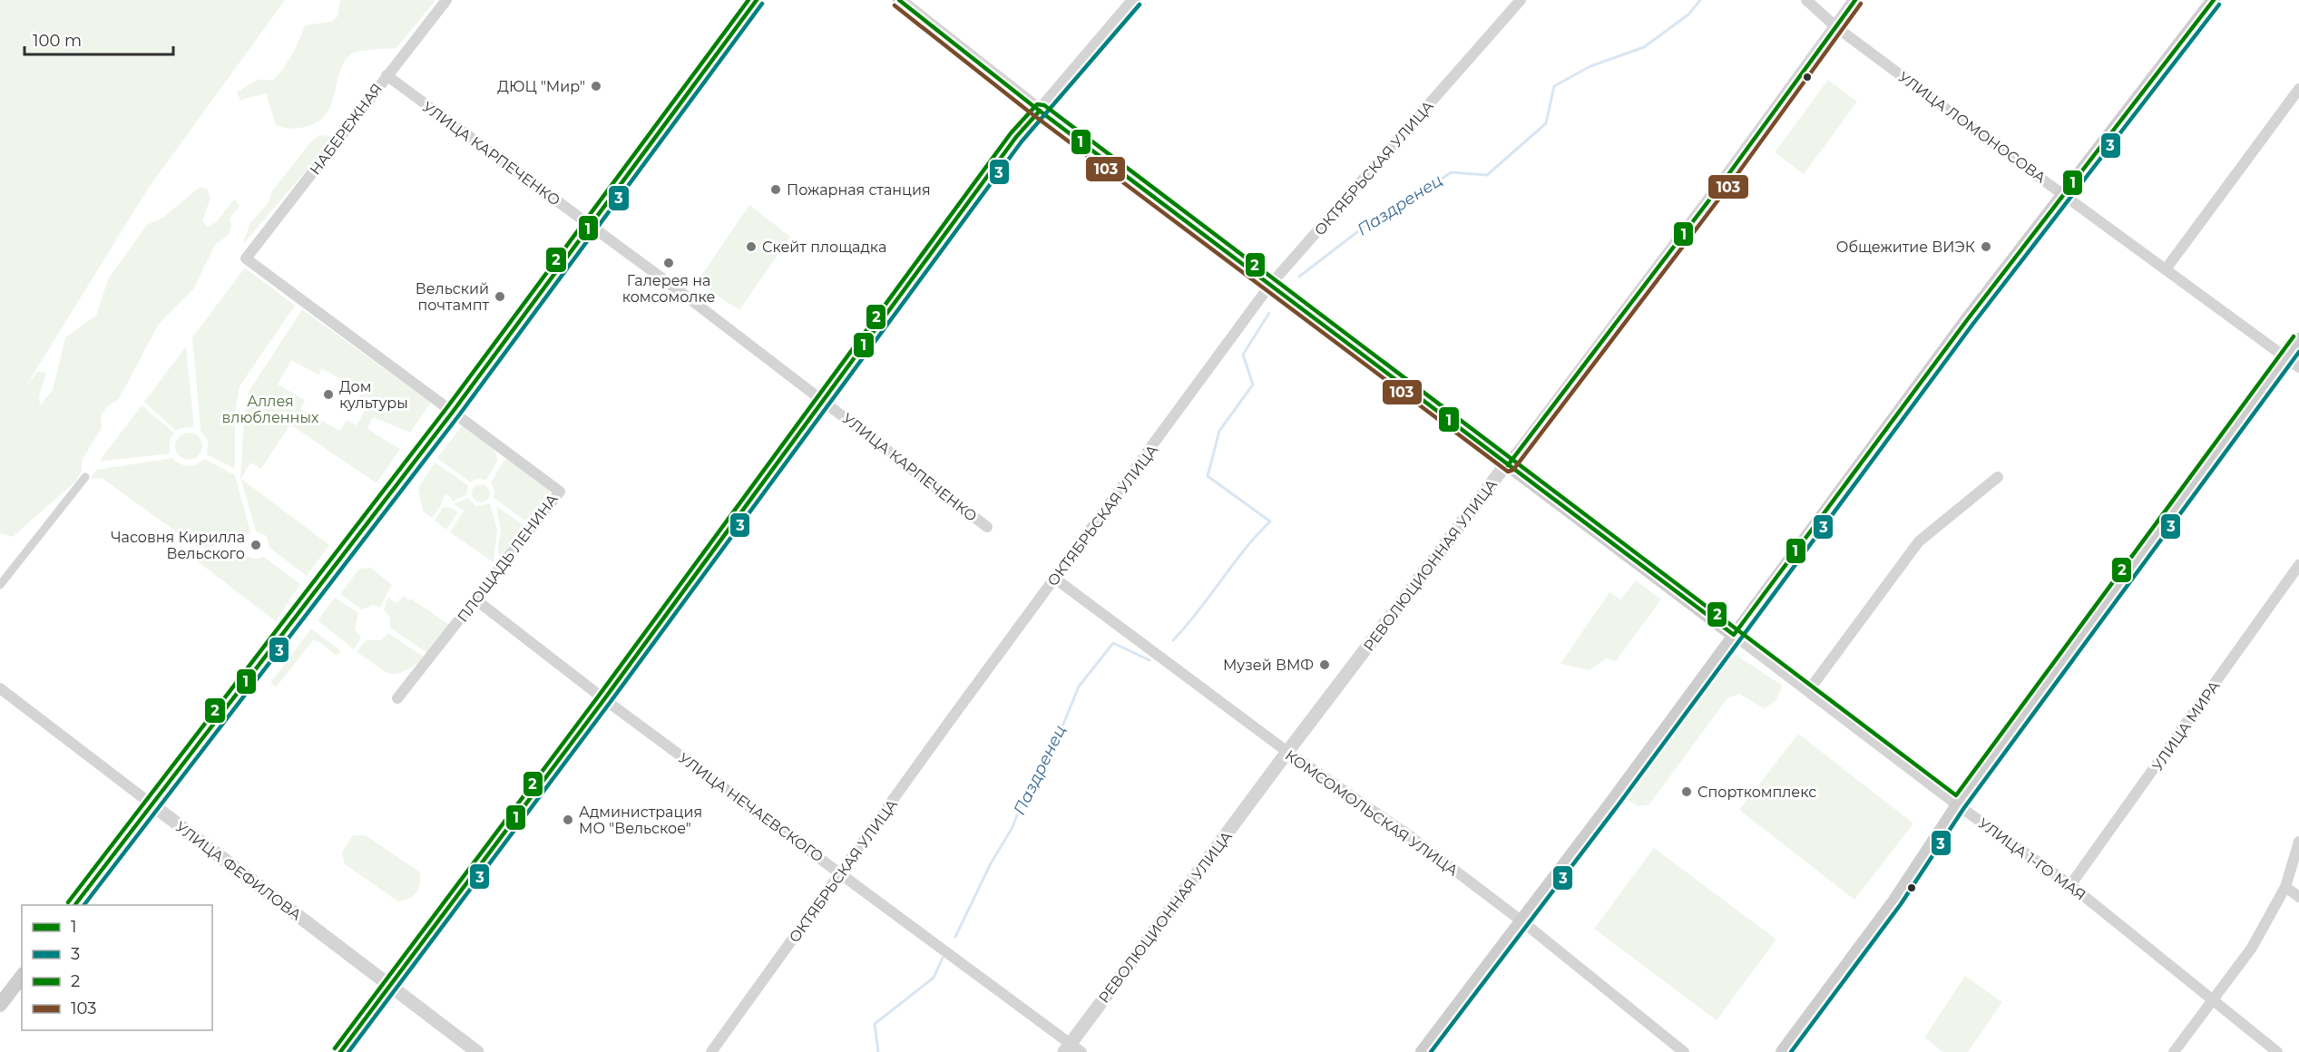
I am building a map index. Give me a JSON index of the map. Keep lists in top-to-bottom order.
{
  "streets": {
    "main road": ["УЛИЦА 1-ГО МАЯ"],
    "street": [
      "УЛИЦА ЛОМОНОСОВА",
      "НАБЕРЕЖНАЯ",
      "УЛИЦА КАРПЕЧЕНКО",
      "ОКТЯБРЬСКАЯ УЛИЦА",
      "ПЛОЩАДЬ ЛЕНИНА",
      "РЕВОЛЮЦИОННАЯ УЛИЦА",
      "УЛИЦА МИРА",
      "УЛИЦА НЕЧАЕВСКОГО",
      "КОМСОМОЛЬСКАЯ УЛИЦА",
      "УЛИЦА ФЕФИЛОВА"
    ]
  },
  "crossings": [
    ["УЛИЦА ЛОМОНОСОВА", "РЕВОЛЮЦИОННАЯ УЛИЦА"],
    ["НАБЕРЕЖНАЯ", "УЛИЦА КАРПЕЧЕНКО"],
    ["НАБЕРЕЖНАЯ", "ПЛОЩАДЬ ЛЕНИНА"],
    ["ОКТЯБРЬСКАЯ УЛИЦА", "УЛИЦА НЕЧАЕВСКОГО"],
    ["ОКТЯБРЬСКАЯ УЛИЦА", "КОМСОМОЛЬСКАЯ УЛИЦА"],
    ["ОКТЯБРЬСКАЯ УЛИЦА", "УЛИЦА 1-ГО МАЯ"],
    ["ПЛОЩАДЬ ЛЕНИНА", "УЛИЦА НЕЧАЕВСКОГО"],
    ["РЕВОЛЮЦИОННАЯ УЛИЦА", "УЛИЦА НЕЧАЕВСКОГО"],
    ["РЕВОЛЮЦИОННАЯ УЛИЦА", "КОМСОМОЛЬСКАЯ УЛИЦА"],
    ["РЕВОЛЮЦИОННАЯ УЛИЦА", "УЛИЦА 1-ГО МАЯ"],
    ["УЛИЦА МИРА", "УЛИЦА 1-ГО МАЯ"]
  ],
  "water": ["Паздренец"],
  "parks": ["Аллея влюбленных"],
  "places": [
    "ДЮЦ \"Мир\"",
    "Пожарная станция",
    "Скейт площадка",
    "Общежитие ВИЭК",
    "Галерея на комсомолке",
    "Вельский почтампт",
    "Дом культуры",
    "Часовня Кирилла Вельского",
    "Музей ВМФ",
    "Спорткомплекс",
    "Администрация МО \"Вельское\""
  ],
  "lines": [
    "transit line 1",
    "transit line 2",
    "transit line 3",
    "transit line 103"
  ],
  "legend": [
    "1",
    "3",
    "2",
    "103"
  ],
  "scale_bar": "100 m"
}
